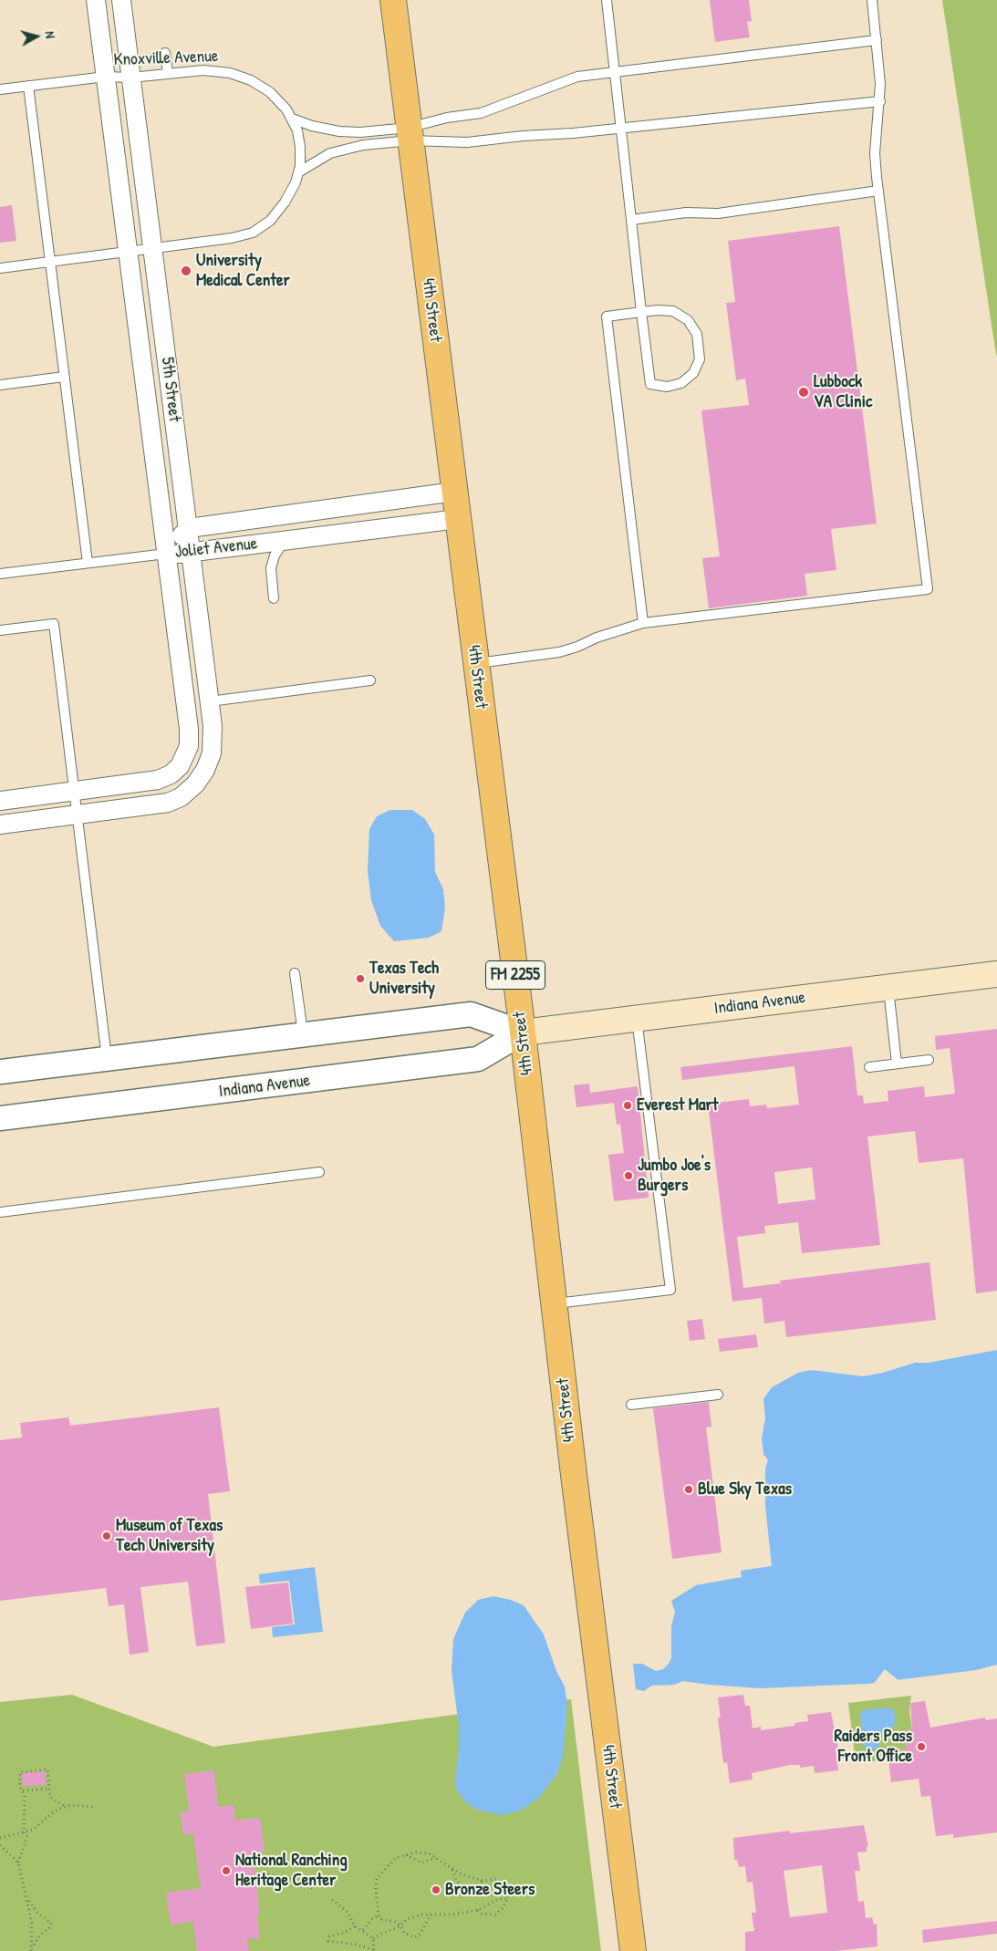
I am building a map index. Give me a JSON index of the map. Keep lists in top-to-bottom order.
{
  "streets": {
    "main road": ["4th Street", "FM 2255", "Indiana Avenue"],
    "street": ["5th Street", "Joliet Avenue"],
    "lane": ["Knoxville Avenue"]
  },
  "crossings": [
    ["Knoxville Avenue", "5th Street"],
    ["4th Street", "Joliet Avenue"],
    ["4th Street", "Indiana Avenue"],
    ["5th Street", "Joliet Avenue"]
  ],
  "places": [
    "University Medical Center",
    "Lubbock VA Clinic",
    "Texas Tech University",
    "Everest Mart",
    "Jumbo Joe's Burgers",
    "Blue Sky Texas",
    "Museum of Texas Tech University",
    "Raiders Pass Front Office",
    "National Ranching Heritage Center",
    "Bronze Steers"
  ],
  "north": "right"
}
